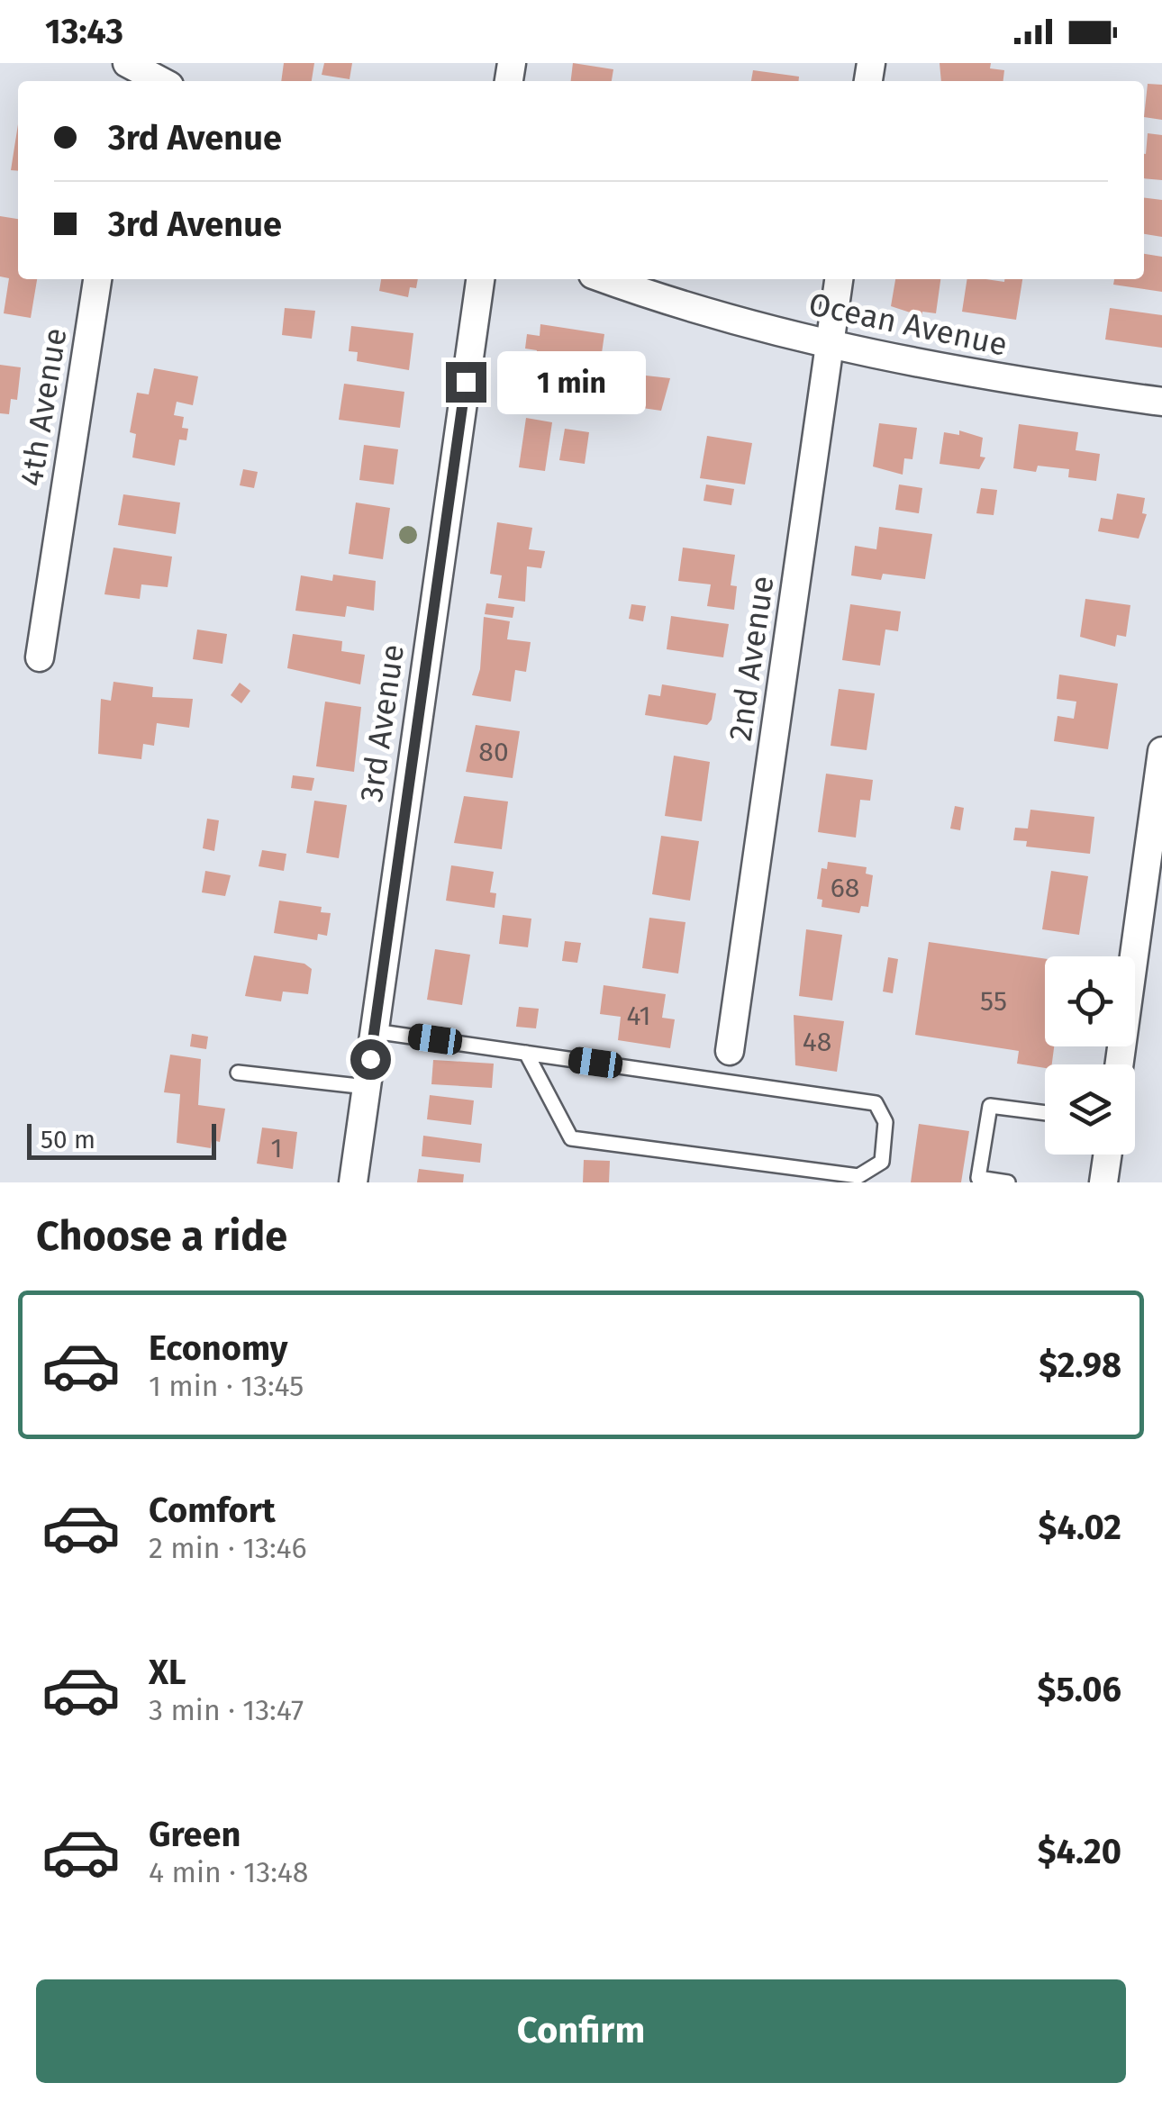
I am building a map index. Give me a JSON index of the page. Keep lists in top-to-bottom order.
{
  "streets": {
    "street": [
      "Ocean Avenue",
      "4th Avenue",
      "2nd Avenue",
      "3rd Avenue"
    ]
  },
  "crossings": [
    ["Ocean Avenue", "2nd Avenue"]
  ],
  "house_numbers": [
    "80",
    "68",
    "55",
    "41",
    "48",
    "1"
  ],
  "scale_bar": "50 m",
  "page": {
    "status": "13:43",
    "banner": ["3rd Avenue", "3rd Avenue"],
    "bubble": "1 min",
    "scale": "50 m",
    "heading": "Choose a ride",
    "list": [
      {
        "name": "Economy",
        "note": "1 min · 13:45",
        "value": "$2.98"
      },
      {
        "name": "Comfort",
        "note": "2 min · 13:46",
        "value": "$4.02"
      },
      {
        "name": "XL",
        "note": "3 min · 13:47",
        "value": "$5.06"
      },
      {
        "name": "Green",
        "note": "4 min · 13:48",
        "value": "$4.20"
      }
    ],
    "buttons": "Confirm"
  }
}
